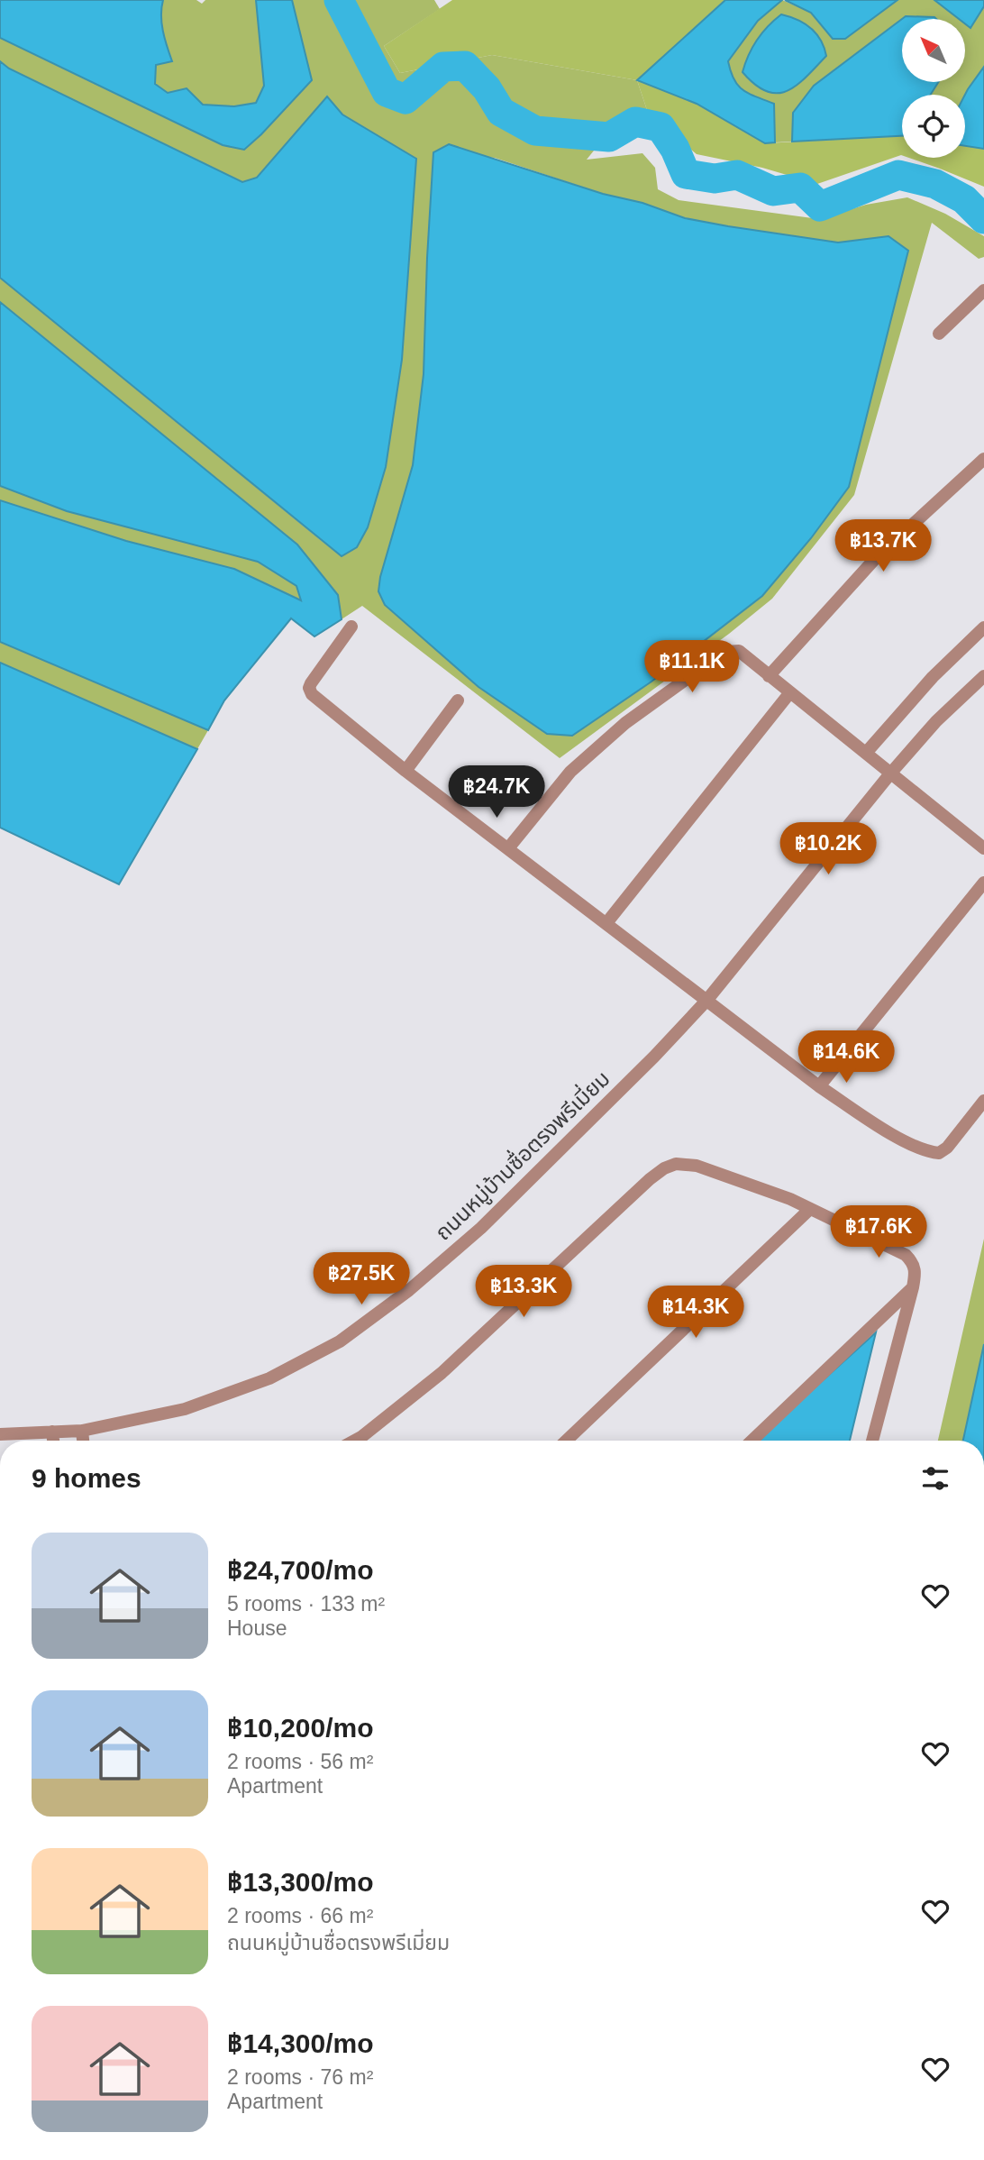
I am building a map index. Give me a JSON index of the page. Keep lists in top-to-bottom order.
{
  "streets": {
    "street": ["ถนนหมู่บ้านซื่อตรงพรีเมี่ยม"]
  },
  "north": "top left",
  "page": {
    "price": [
      "฿13.7K",
      "฿11.1K",
      "฿24.7K",
      "฿10.2K",
      "฿14.6K",
      "฿17.6K",
      "฿27.5K",
      "฿13.3K",
      "฿14.3K"
    ],
    "heading": "9 homes",
    "list": [
      {
        "name": "฿24,700/mo",
        "note": "5 rooms · 133 m² · House"
      },
      {
        "name": "฿10,200/mo",
        "note": "2 rooms · 56 m² · Apartment"
      },
      {
        "name": "฿13,300/mo",
        "note": "2 rooms · 66 m² · ถนนหมู่บ้านซื่อตรงพรีเมี่ยม"
      },
      {
        "name": "฿14,300/mo",
        "note": "2 rooms · 76 m² · Apartment"
      }
    ]
  }
}
